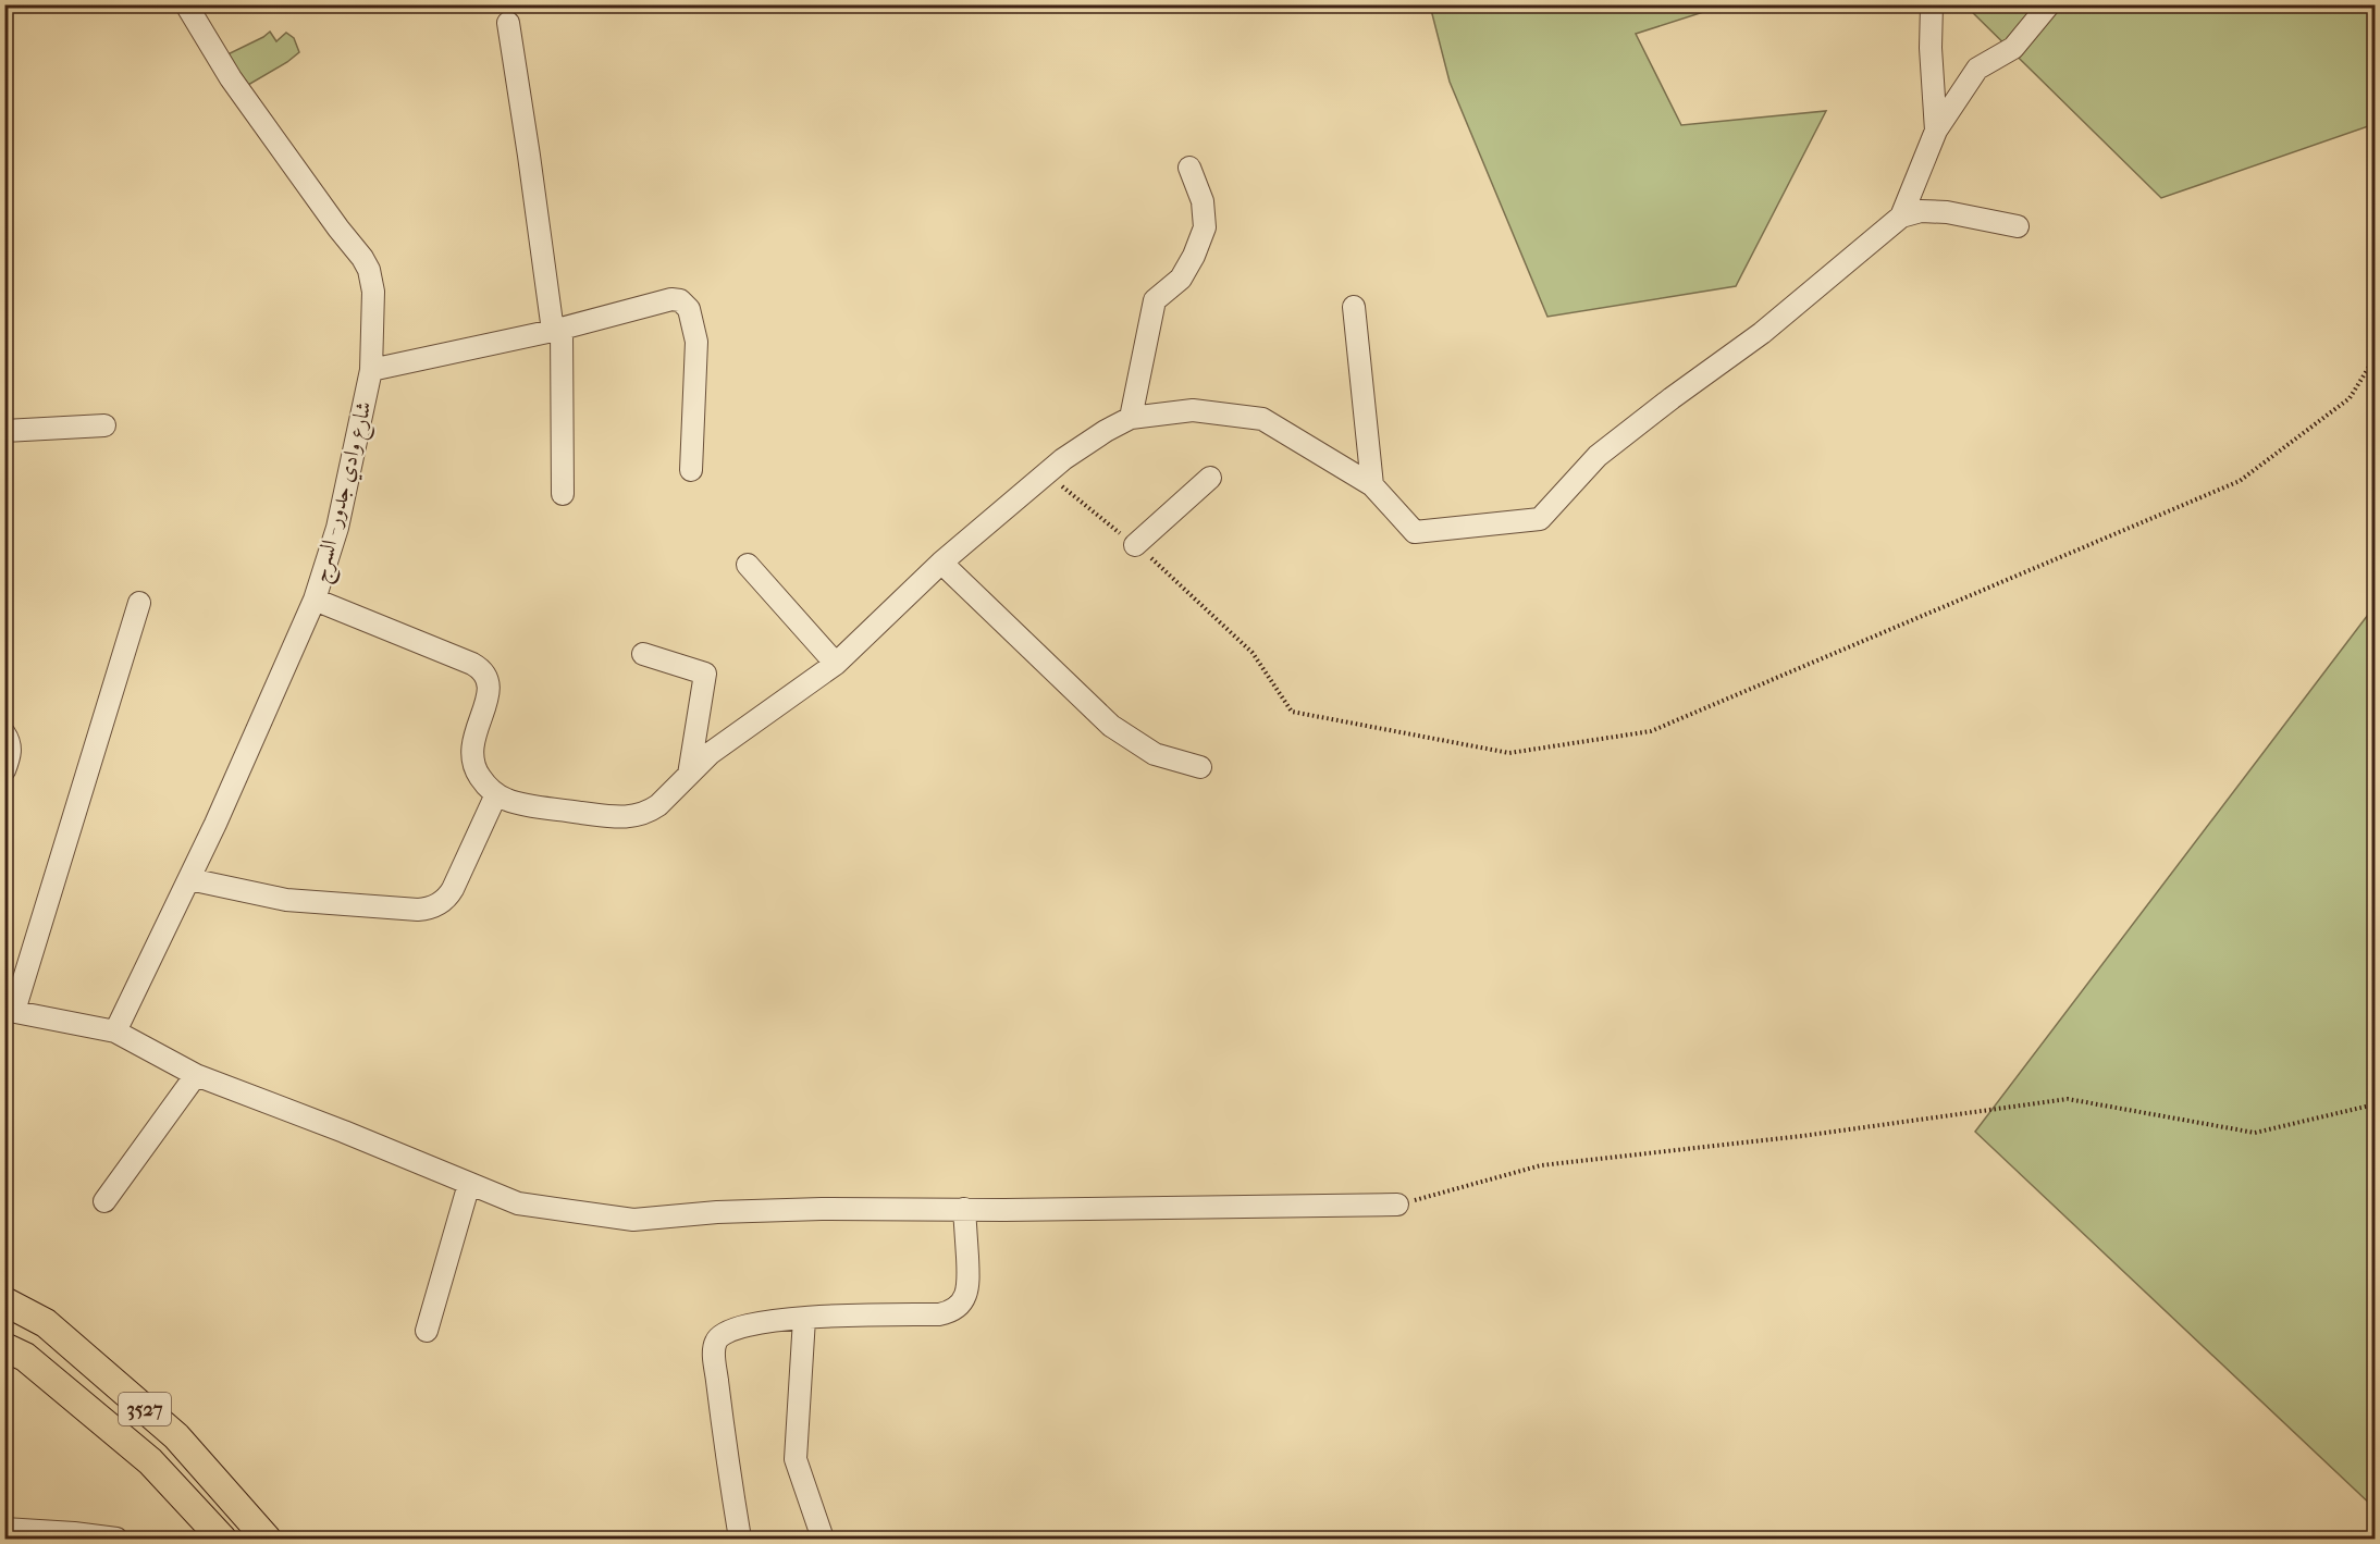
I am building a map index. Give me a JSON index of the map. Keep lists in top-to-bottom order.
{
  "streets": {
    "main road": ["3527"],
    "street": ["شارع وادي جدور - السرج"]
  }
}
